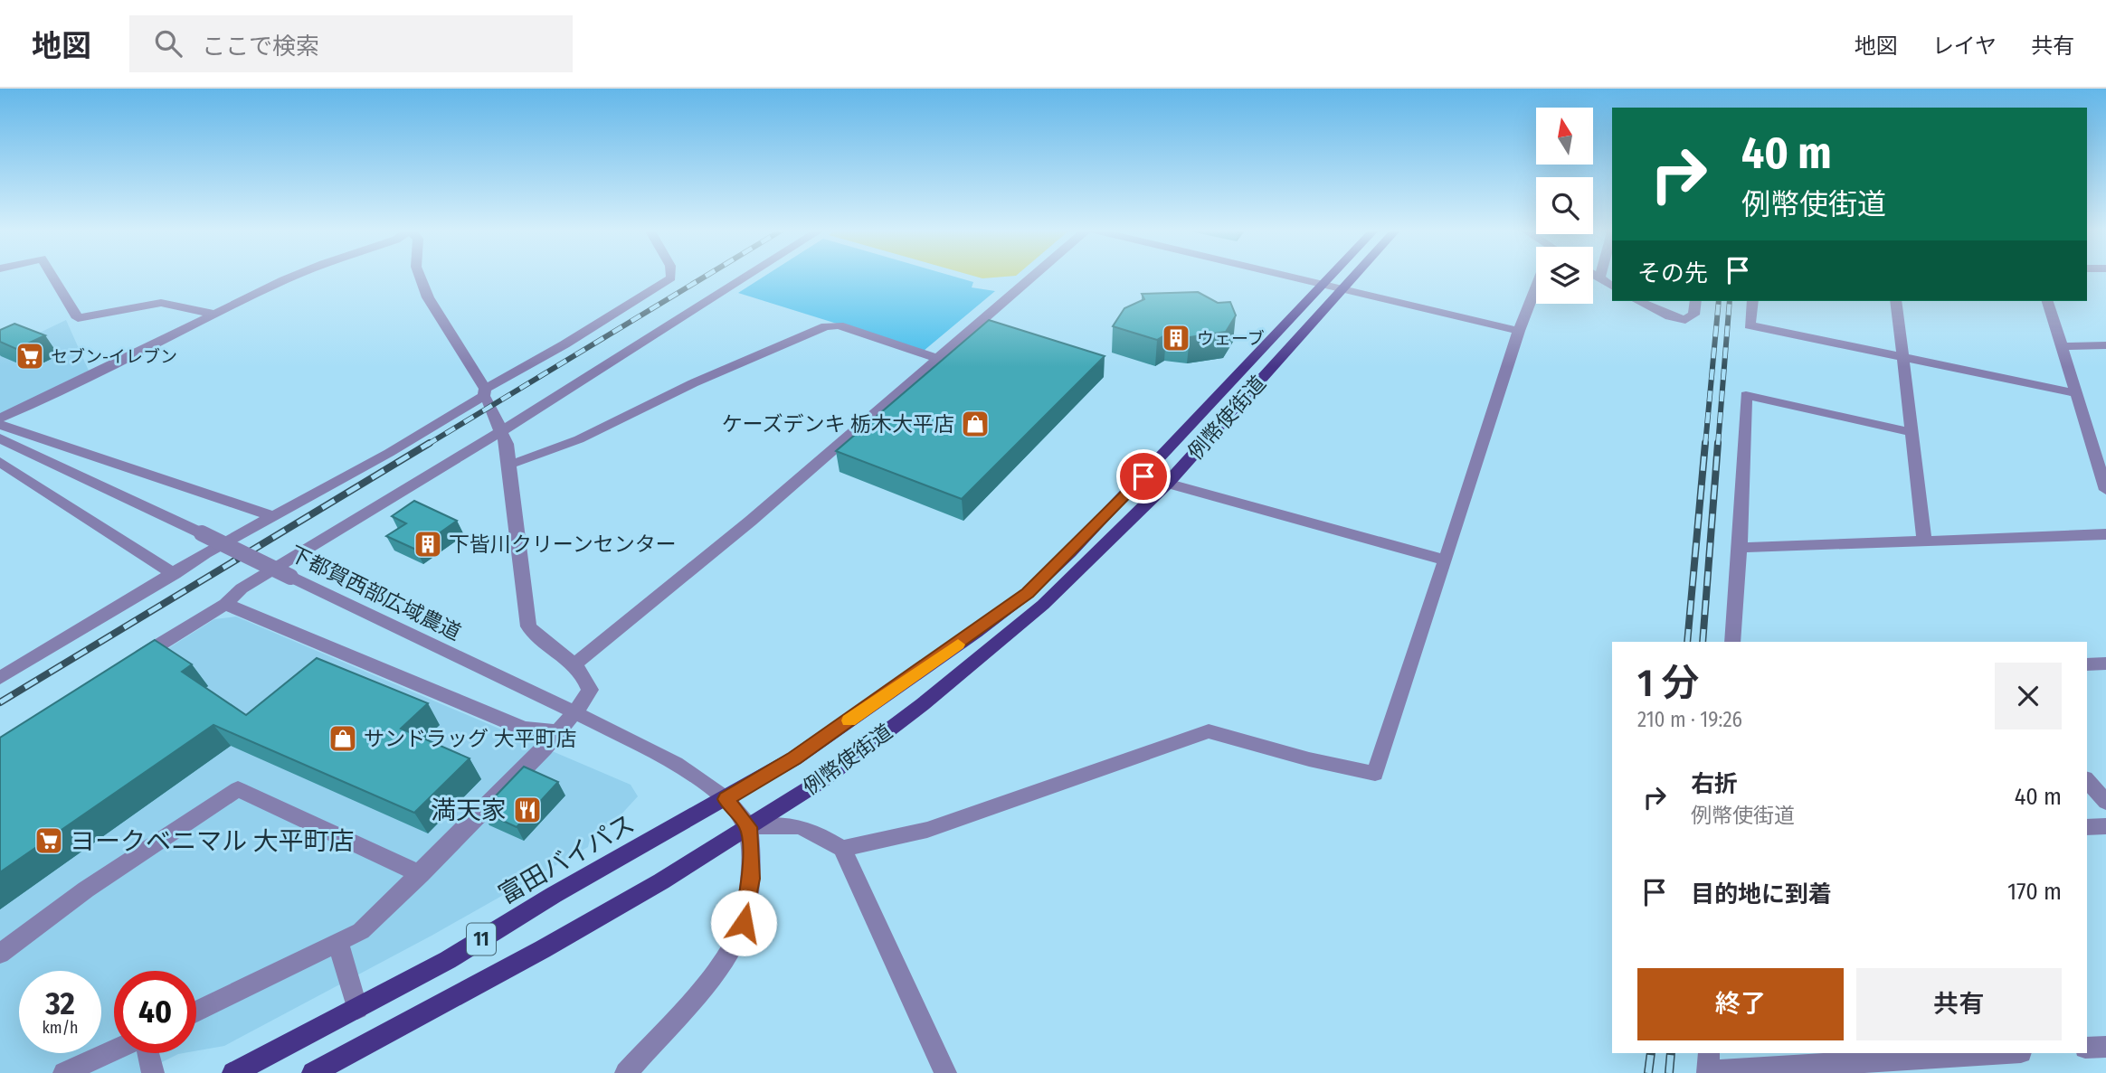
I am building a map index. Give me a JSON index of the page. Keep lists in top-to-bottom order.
{
  "streets": {
    "main road": ["例幣使街道", "富田バイパス", "11"],
    "street": ["下都賀西部広域農道"]
  },
  "crossings": [
    ["例幣使街道", "下都賀西部広域農道"],
    ["例幣使街道", "富田バイパス"],
    ["例幣使街道", "11"],
    ["下都賀西部広域農道", "富田バイパス"]
  ],
  "places": {
    "building": ["ウェーブ", "下皆川クリーンセンター"],
    "supermarket": ["セブン-イレブン", "ヨークベニマル 大平町店"],
    "shop": ["ケーズデンキ 栃木大平店", "サンドラッグ 大平町店"],
    "restaurant": ["満天家"]
  },
  "north": "top",
  "page": {
    "header": "地図",
    "search": "ここで検索",
    "nav": ["地図", "レイヤ", "共有"],
    "turn": ["40 m", "例幣使街道"],
    "then": "その先",
    "heading": ["1 分", "210 m · 19:26"],
    "list": [
      {
        "name": "右折",
        "note": "例幣使街道",
        "value": "40 m"
      },
      {
        "name": "目的地に到着",
        "value": "170 m"
      }
    ],
    "buttons": ["終了", "共有"],
    "speed": "32 km/h",
    "limit": "40"
  }
}
